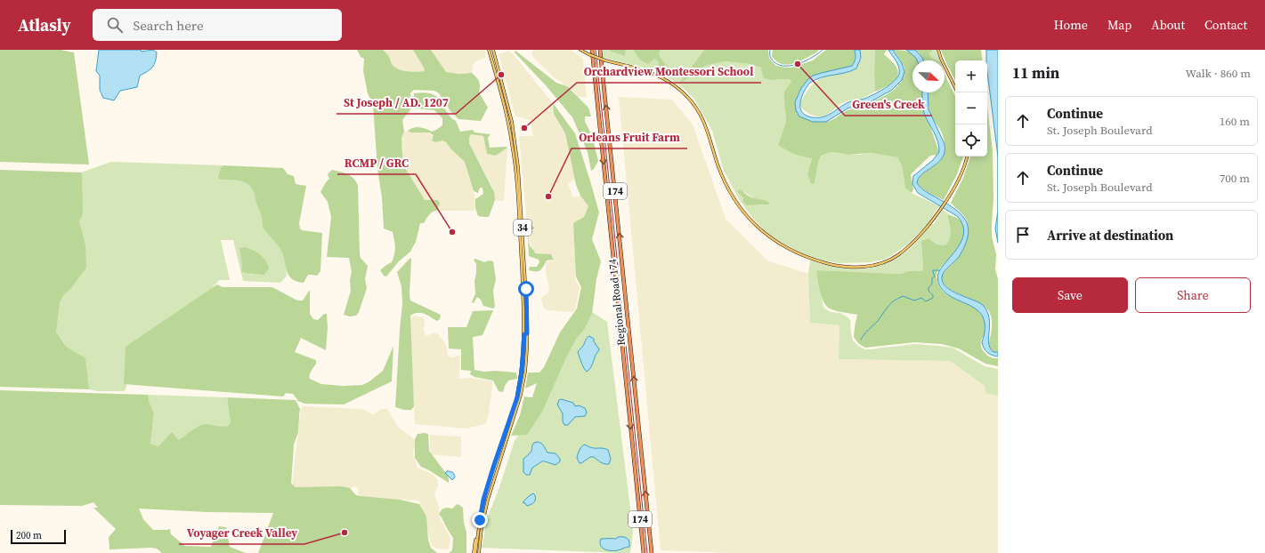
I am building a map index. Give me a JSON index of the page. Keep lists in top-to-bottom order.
{
  "streets": {
    "highway": ["174", "Regional Road 174"],
    "main road": ["34"]
  },
  "places": [
    "Green's Creek",
    "St Joseph / AD. 1207",
    "Orchardview Montessori School",
    "Orleans Fruit Farm",
    "RCMP / GRC",
    "Voyager Creek Valley"
  ],
  "scale_bar": "200 m",
  "north": "bottom right",
  "page": {
    "header": "Atlasly",
    "search": "Search here",
    "nav": [
      "Home",
      "Map",
      "About",
      "Contact"
    ],
    "heading": ["11 min", "Walk · 860 m"],
    "map_buttons": ["+", "−"],
    "list": [
      ["Continue", "St. Joseph Boulevard", "160 m"],
      ["Continue", "St. Joseph Boulevard", "700 m"],
      "Arrive at destination"
    ],
    "buttons": ["Save", "Share"],
    "scale": "200 m"
  }
}
